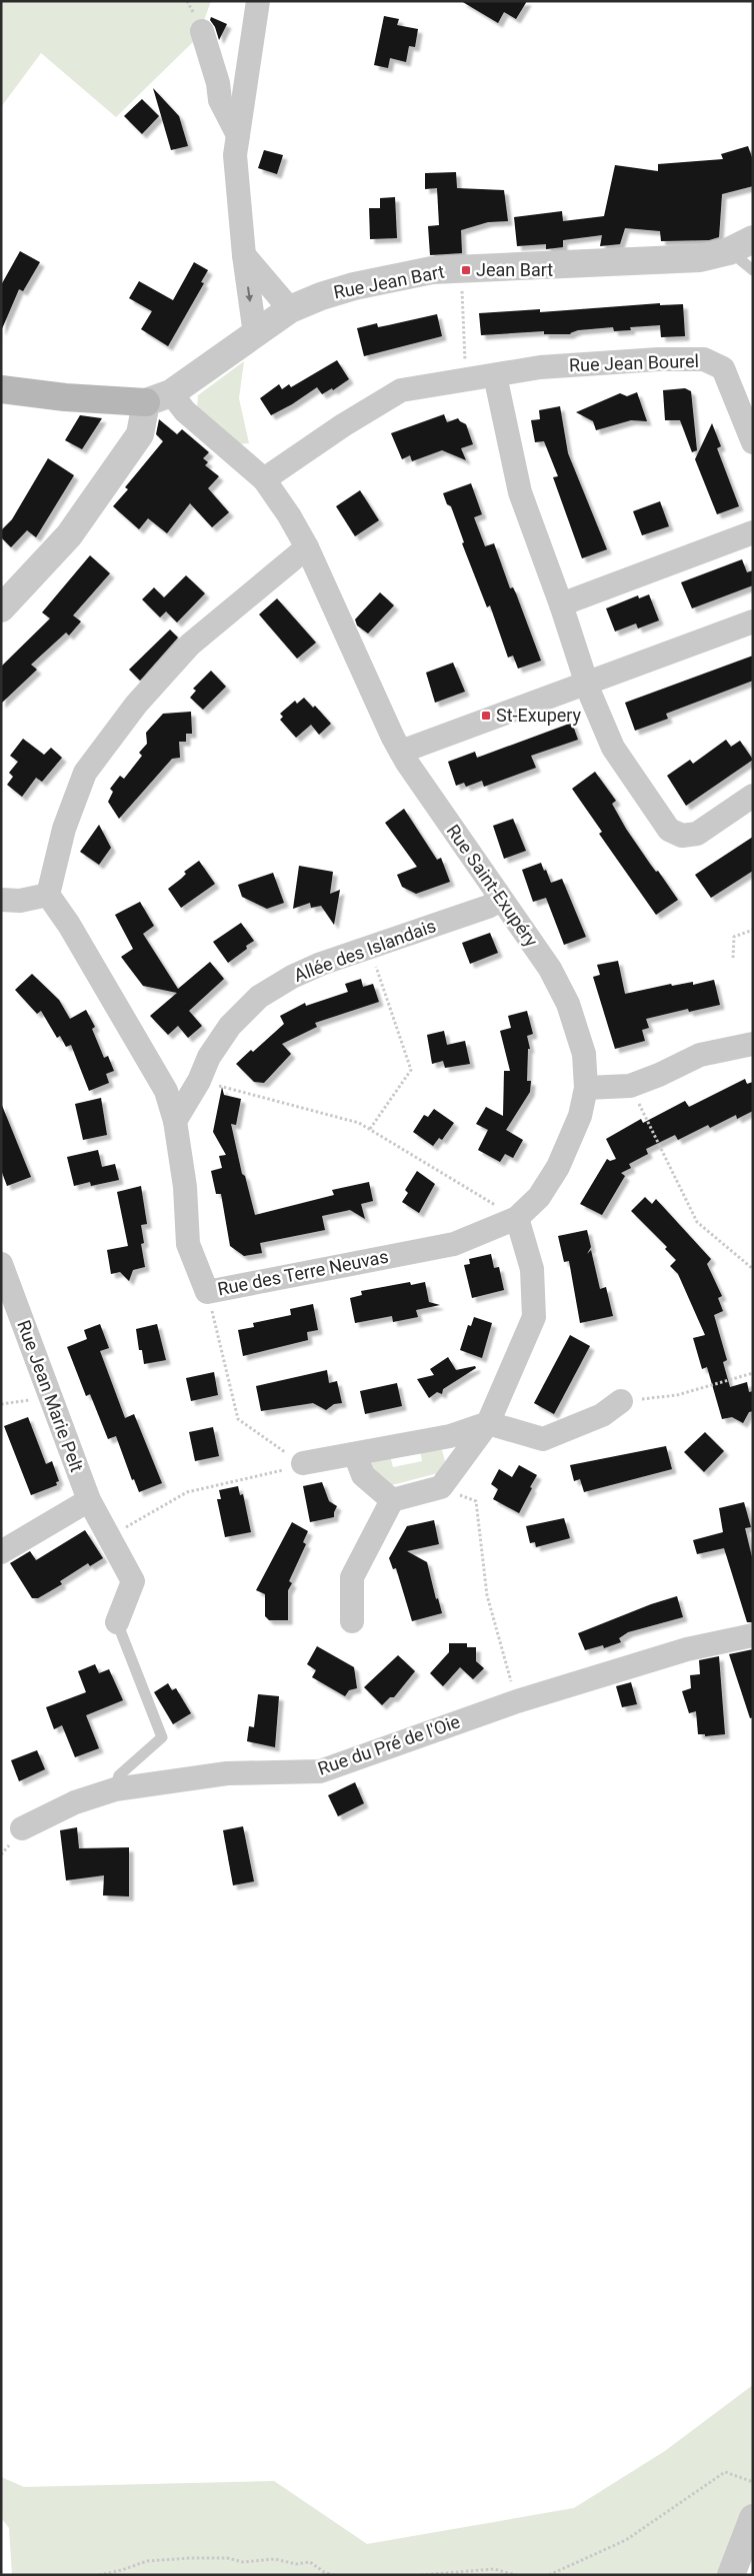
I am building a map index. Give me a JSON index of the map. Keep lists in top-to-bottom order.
{
  "streets": {
    "street": [
      "Rue Jean Bart",
      "Rue Jean Bourel",
      "Rue Saint-Exupéry",
      "Allée des Islandais",
      "Rue des Terre Neuvas",
      "Rue Jean Marie Pelt",
      "Rue du Pré de l'Oie"
    ]
  },
  "crossings": [
    ["Rue Jean Bart", "Rue Saint-Exupéry"],
    ["Rue Jean Bourel", "Rue Saint-Exupéry"],
    ["Rue Saint-Exupéry", "Allée des Islandais"],
    ["Rue Saint-Exupéry", "Rue des Terre Neuvas"],
    ["Allée des Islandais", "Rue des Terre Neuvas"],
    ["Rue Jean Marie Pelt", "Rue du Pré de l'Oie"]
  ],
  "places": {
    "transit": ["Jean Bart", "St-Exupery"]
  }
}
